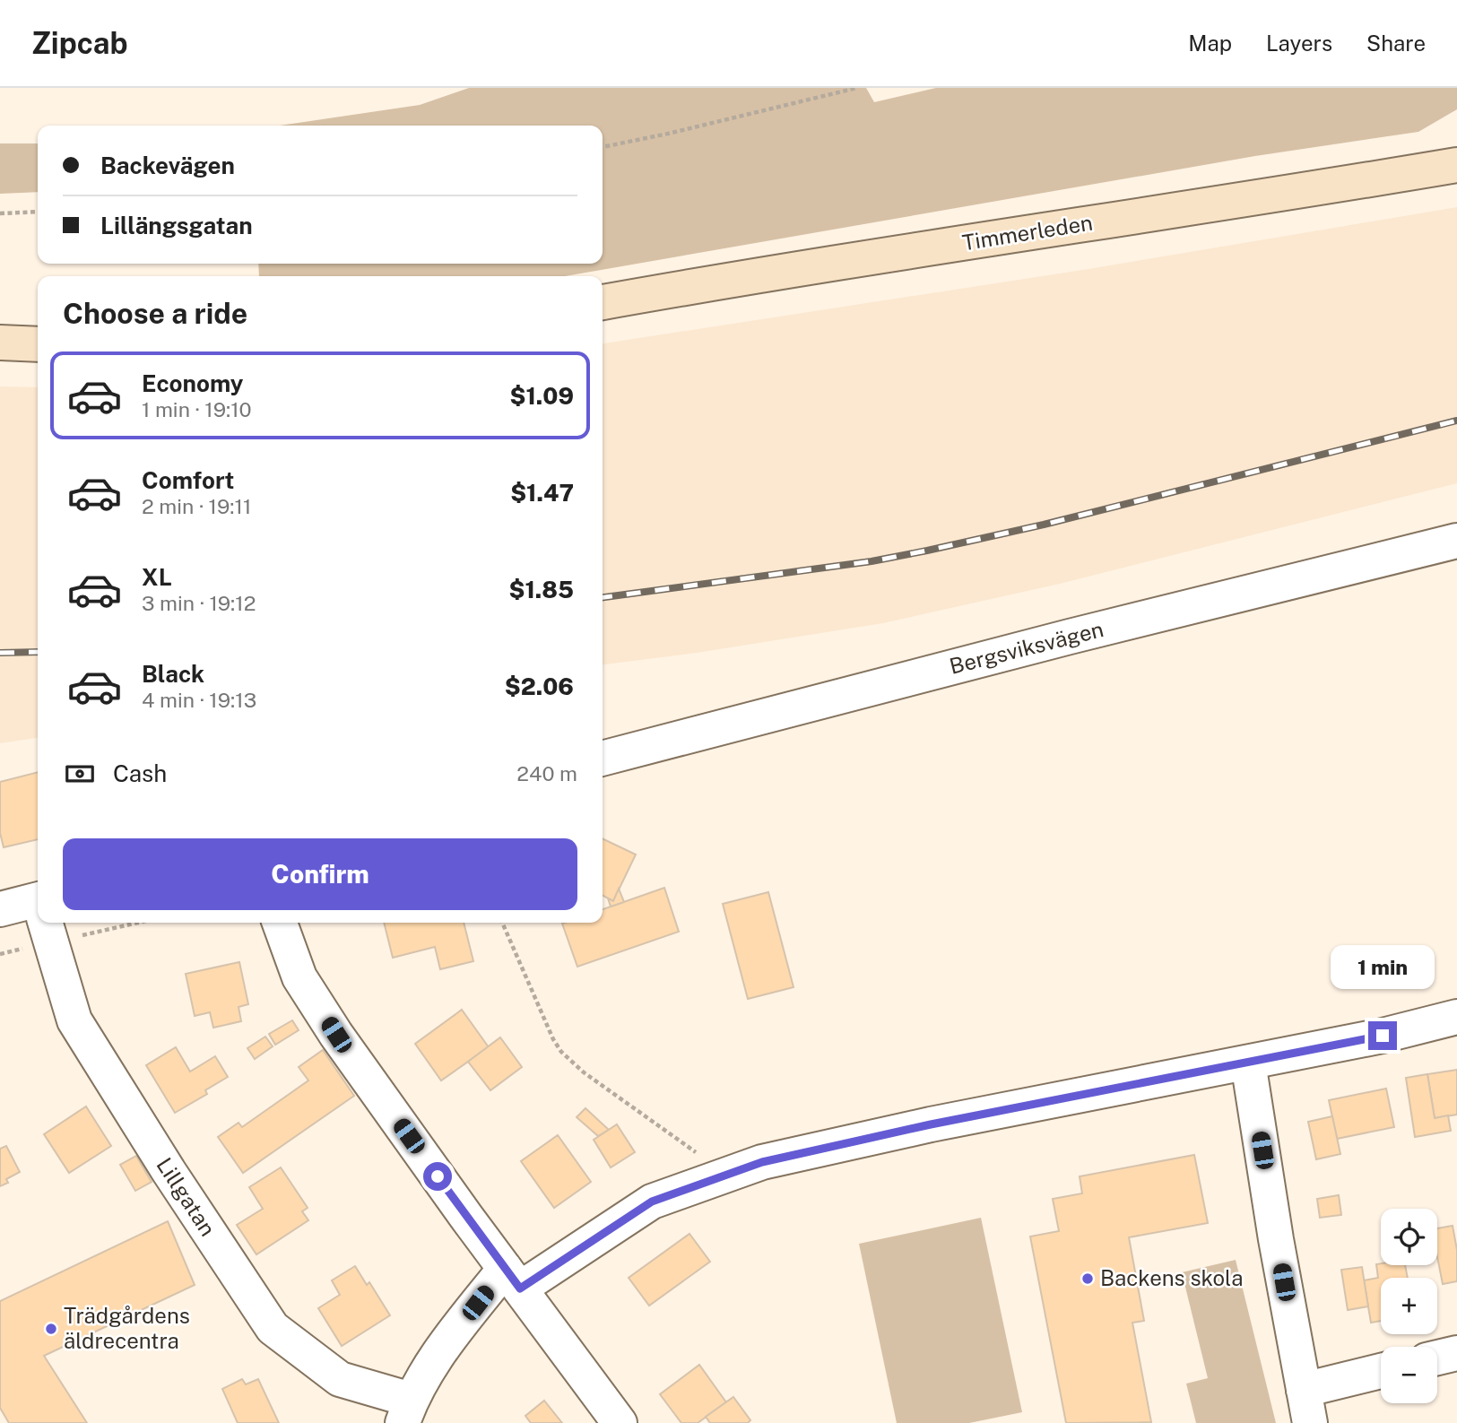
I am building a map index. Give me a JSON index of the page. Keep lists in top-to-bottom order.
{
  "streets": {
    "main road": ["Timmerleden"],
    "street": ["Bergsviksvägen", "Lillgatan"]
  },
  "places": ["Backens skola", "Trädgårdens äldrecentra"],
  "page": {
    "header": "Zipcab",
    "nav": ["Map", "Layers", "Share"],
    "banner": ["Backevägen", "Lillängsgatan"],
    "heading": "Choose a ride",
    "list": [
      {
        "name": "Economy",
        "note": "1 min · 19:10",
        "value": "$1.09"
      },
      {
        "name": "Comfort",
        "note": "2 min · 19:11",
        "value": "$1.47"
      },
      {
        "name": "XL",
        "note": "3 min · 19:12",
        "value": "$1.85"
      },
      {
        "name": "Black",
        "note": "4 min · 19:13",
        "value": "$2.06"
      }
    ],
    "pay": ["Cash", "240 m"],
    "buttons": "Confirm",
    "bubble": "1 min",
    "map_buttons": ["+", "−"]
  }
}
